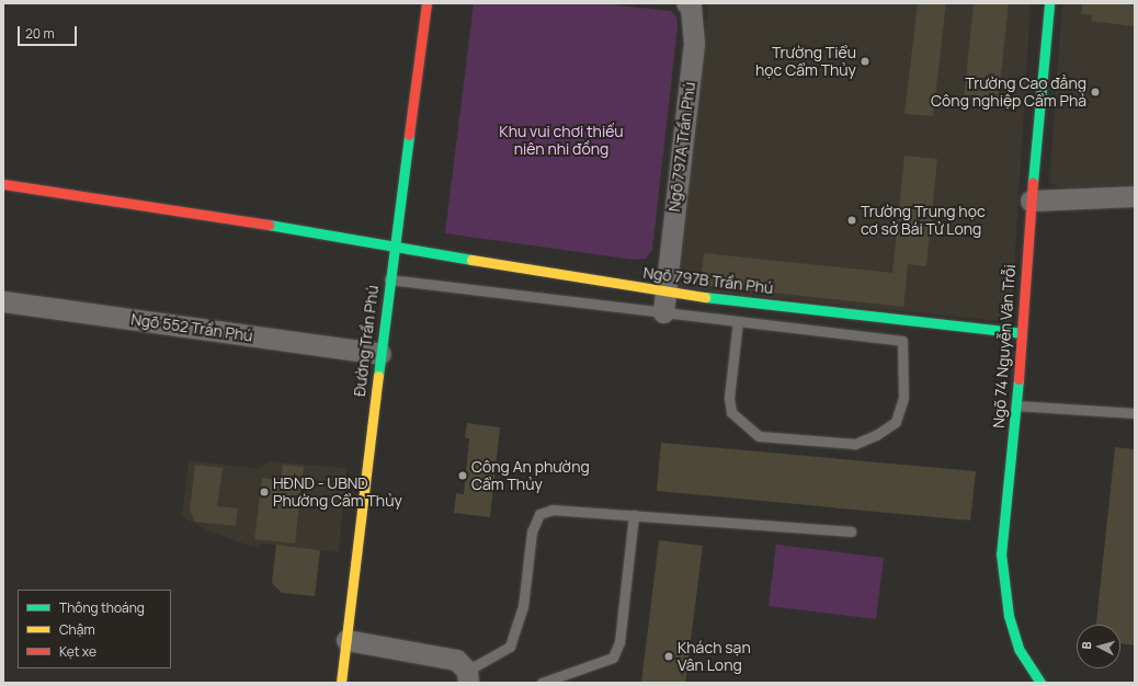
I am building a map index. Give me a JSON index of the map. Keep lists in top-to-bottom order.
{
  "streets": {
    "street": [
      "Ngõ 797A Trần Phú",
      "Ngõ 797B Trần Phú",
      "Ngõ 552 Trần Phú",
      "Đường Trần Phú",
      "Ngõ 74 Nguyễn Văn Trỗi"
    ]
  },
  "crossings": [
    ["Ngõ 797A Trần Phú", "Ngõ 797B Trần Phú"],
    ["Ngõ 797B Trần Phú", "Đường Trần Phú"],
    ["Ngõ 797B Trần Phú", "Ngõ 74 Nguyễn Văn Trỗi"],
    ["Ngõ 552 Trần Phú", "Đường Trần Phú"]
  ],
  "parks": ["Khu vui chơi thiếu niên nhi đồng"],
  "places": [
    "Trường Tiểu học Cẩm Thủy",
    "Trường Cao đẳng Công nghiệp Cẩm Phả",
    "Trường Trung học cơ sở Bái Tử Long",
    "Công An phường Cẩm Thủy",
    "HĐND - UBND Phường Cẩm Thủy",
    "Khách sạn Vân Long"
  ],
  "legend": ["Thông thoáng", "Chậm", "Kẹt xe"],
  "scale_bar": "20 m",
  "north": "left"
}
